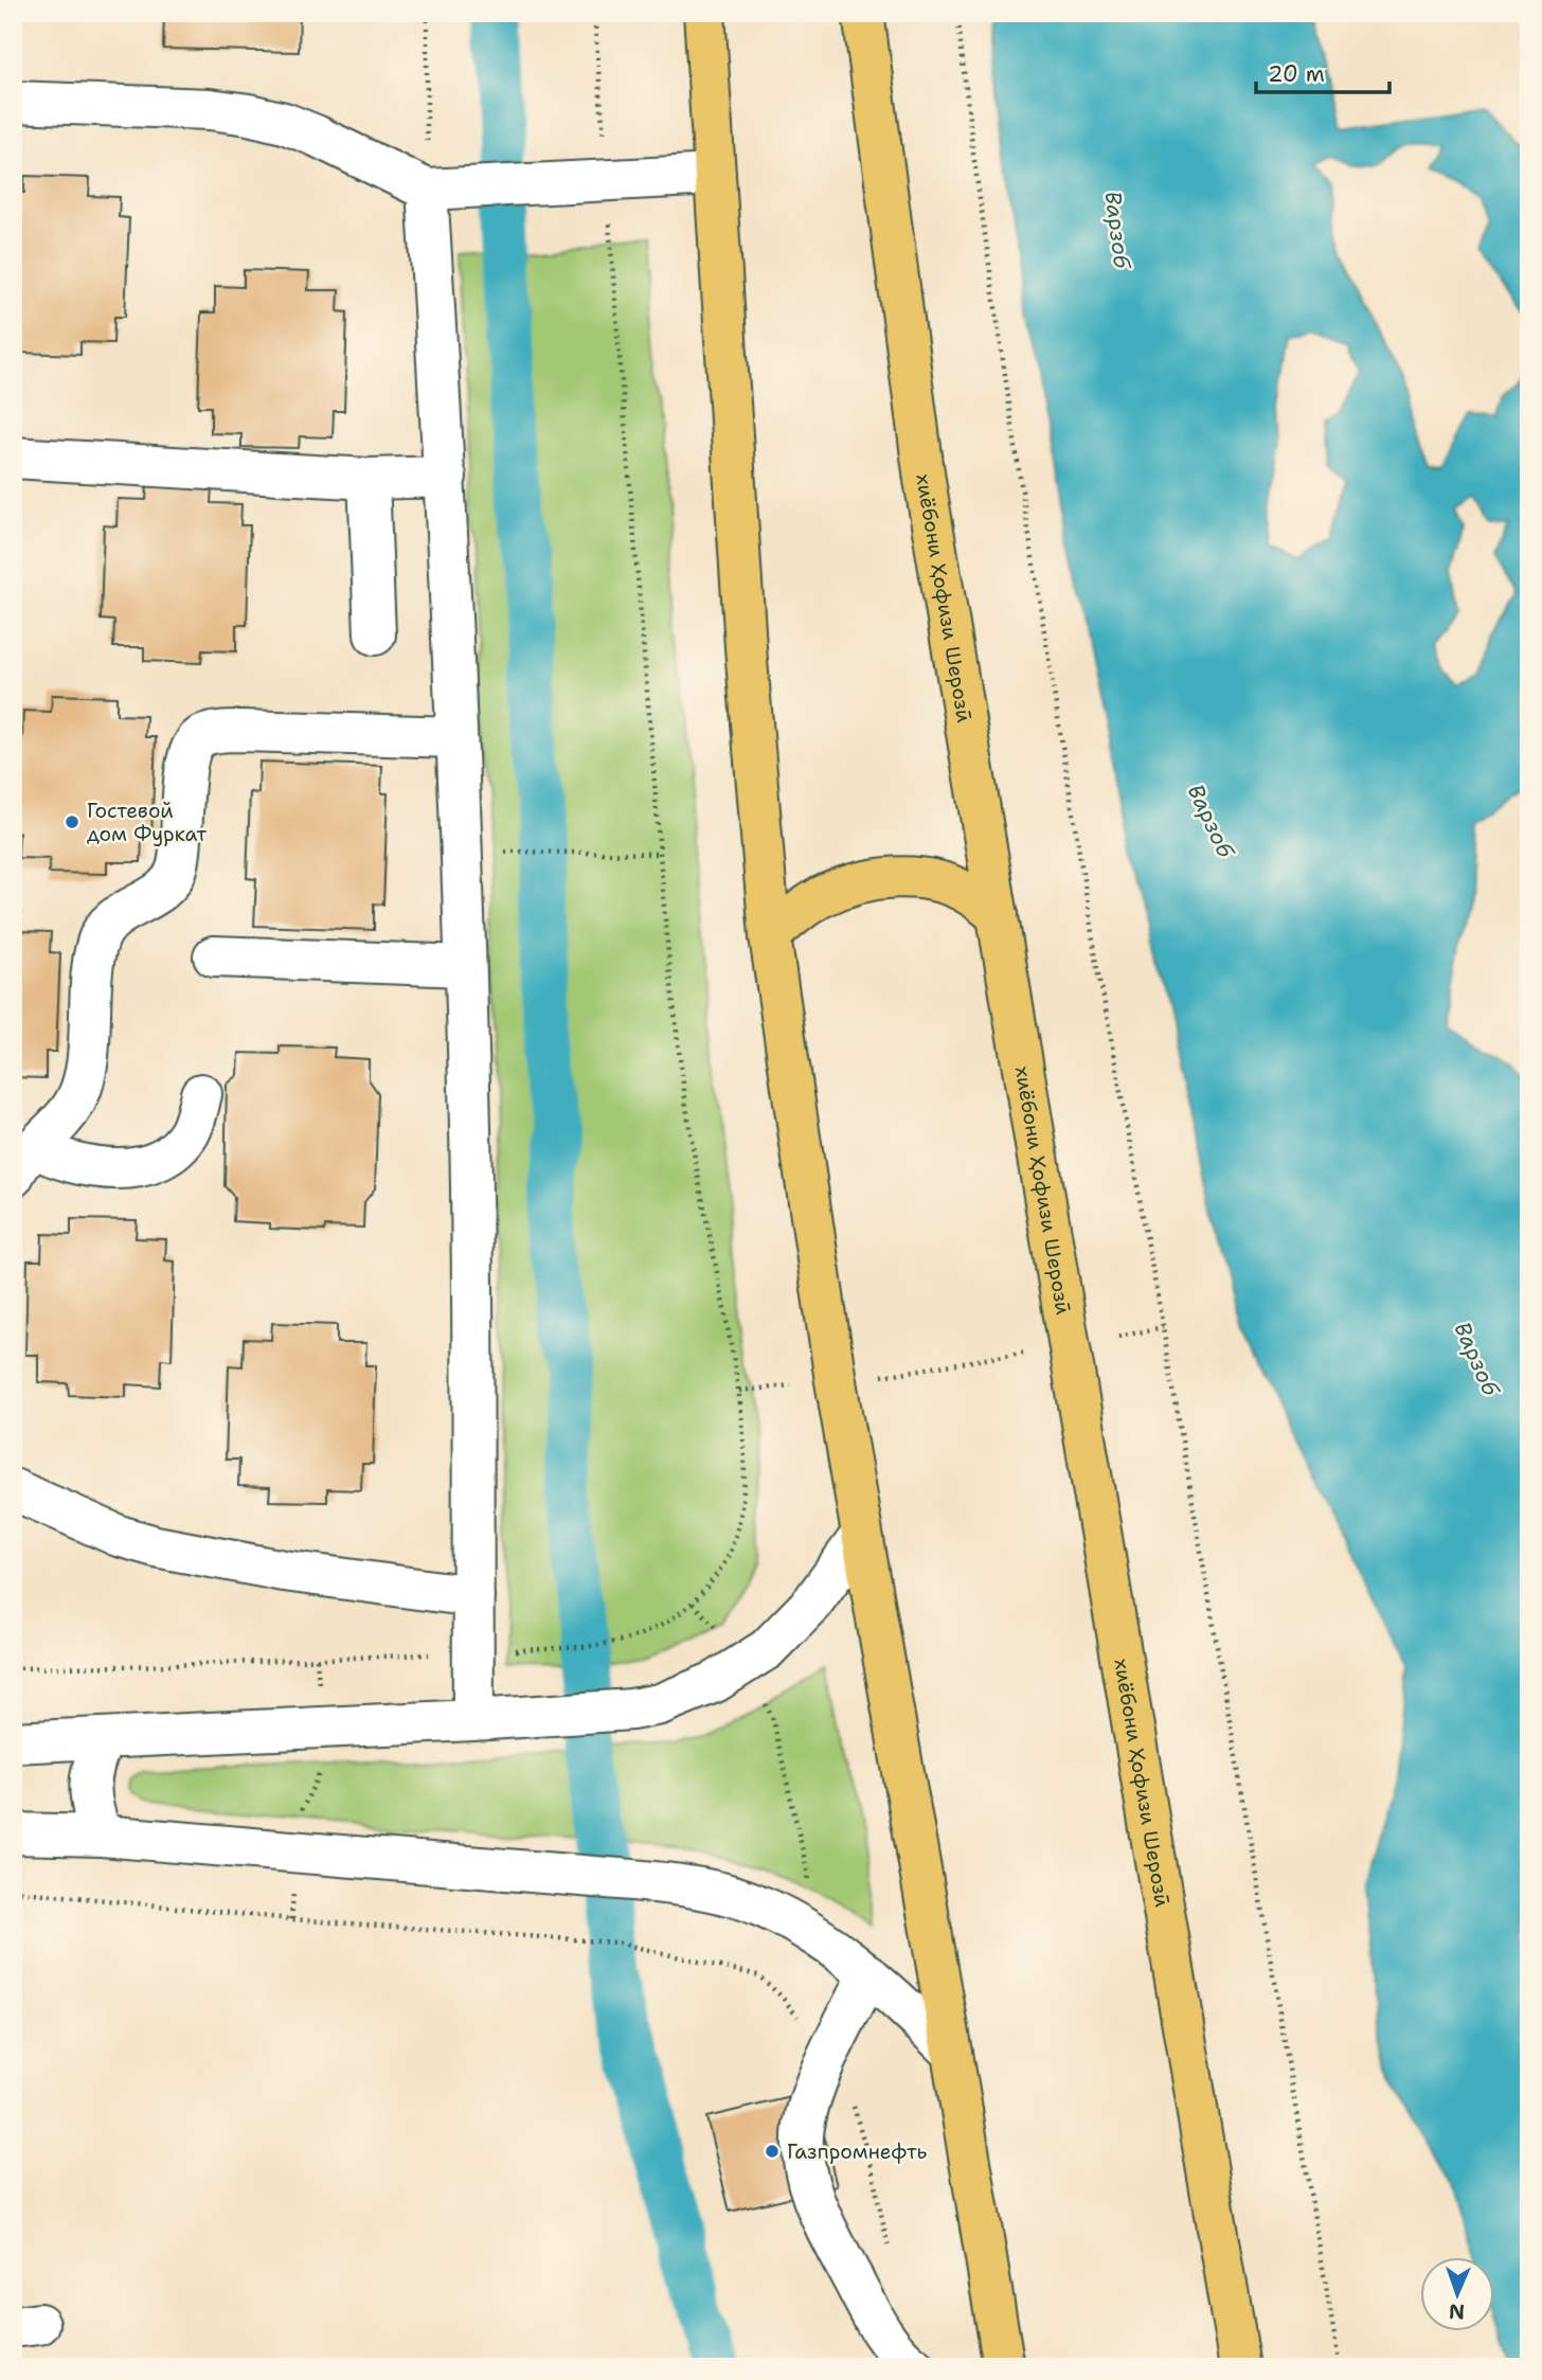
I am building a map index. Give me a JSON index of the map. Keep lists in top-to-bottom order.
{
  "streets": {
    "main road": ["хиёбони Ҳофизи Шерозӣ"]
  },
  "water": ["Варзоб"],
  "places": ["Гостевой дом Фуркат", "Газпромнефть"],
  "scale_bar": "20 m",
  "north": "bottom"
}
